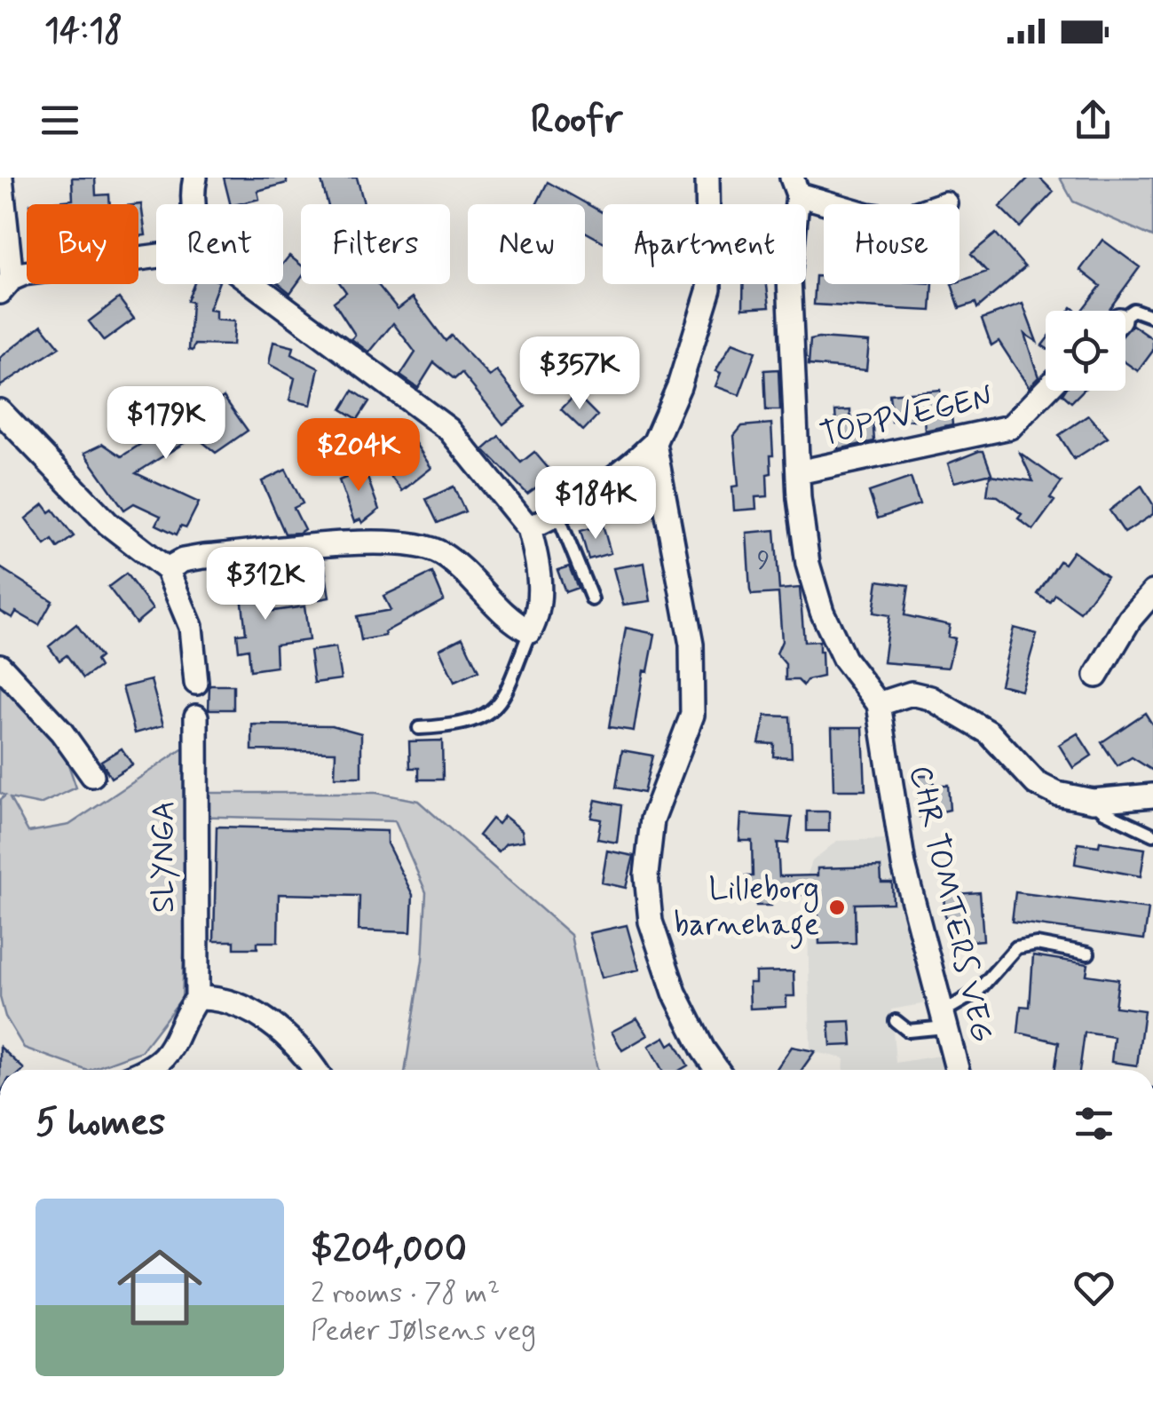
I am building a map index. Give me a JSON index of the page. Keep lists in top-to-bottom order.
{
  "streets": {
    "street": ["TOPPVEGEN", "SLYNGA", "CHR TOMTERS VEG"]
  },
  "crossings": [
    ["TOPPVEGEN", "CHR TOMTERS VEG"]
  ],
  "places": ["Lilleborg barnehage"],
  "house_numbers": ["9"],
  "page": {
    "status": "14:18",
    "header": "Roofr",
    "chip": [
      "Buy",
      "Rent",
      "Filters",
      "New",
      "Apartment",
      "House"
    ],
    "price": [
      "$357K",
      "$179K",
      "$204K",
      "$184K",
      "$312K"
    ],
    "heading": "5 homes",
    "list": [
      {
        "name": "$204,000",
        "note": "2 rooms · 78 m² · Peder Jølsens veg"
      }
    ]
  }
}
